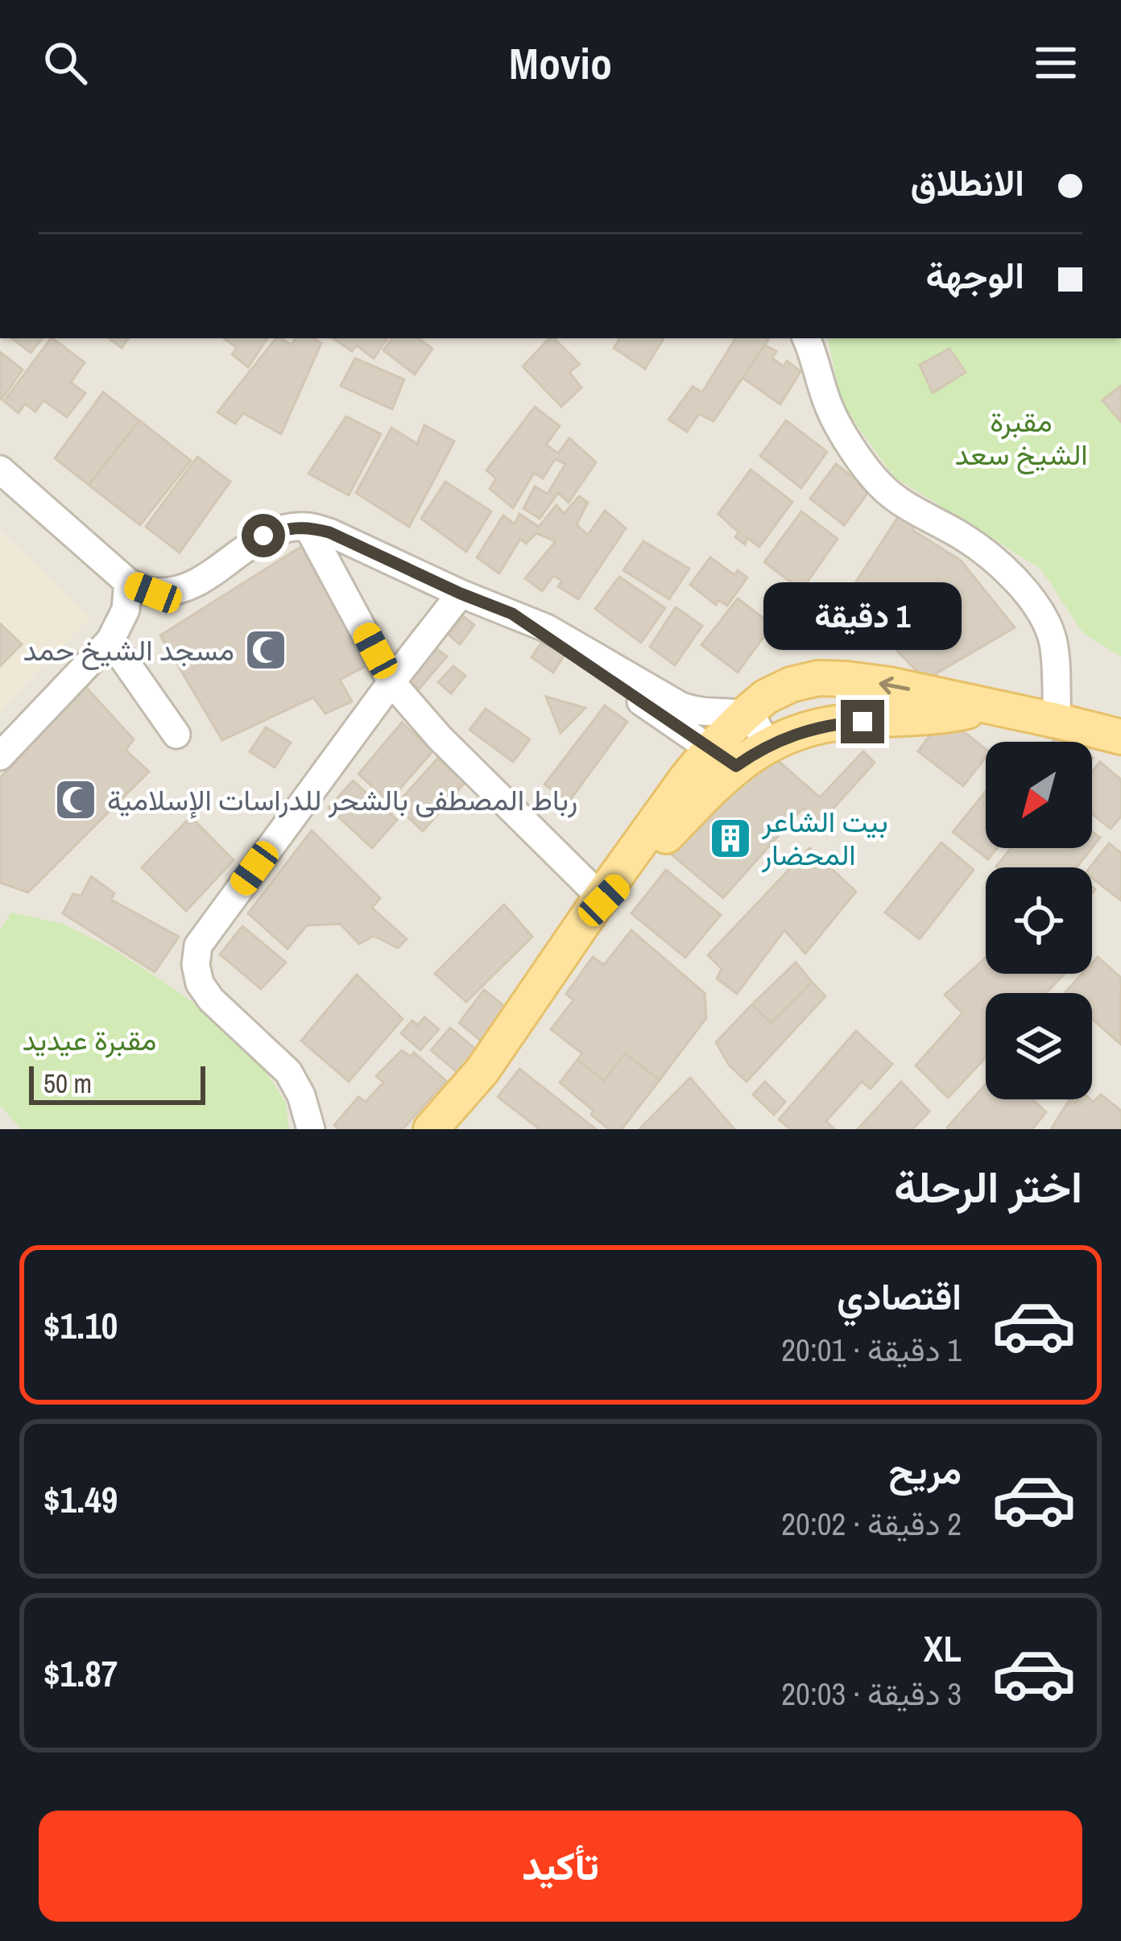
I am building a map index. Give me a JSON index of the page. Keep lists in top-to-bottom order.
{
  "parks": ["مقبرة الشيخ سعد", "مقبرة عيديد"],
  "places": {
    "mosque": ["مسجد الشيخ حمد", "رباط المصطفى بالشحر للدراسات الإسلامية"],
    "building": ["بيت الشاعر المحضار"]
  },
  "scale_bar": "50 m",
  "north": "bottom left",
  "page": {
    "header": "Movio",
    "banner": ["الانطلاق", "الوجهة"],
    "bubble": "1 دقيقة",
    "scale": "50 m",
    "heading": "اختر الرحلة",
    "list": [
      {
        "name": "اقتصادي",
        "note": "1 دقيقة · 20:01",
        "value": "$1.10"
      },
      {
        "name": "مريح",
        "note": "2 دقيقة · 20:02",
        "value": "$1.49"
      },
      {
        "name": "XL",
        "note": "3 دقيقة · 20:03",
        "value": "$1.87"
      }
    ],
    "buttons": "تأكيد"
  }
}
